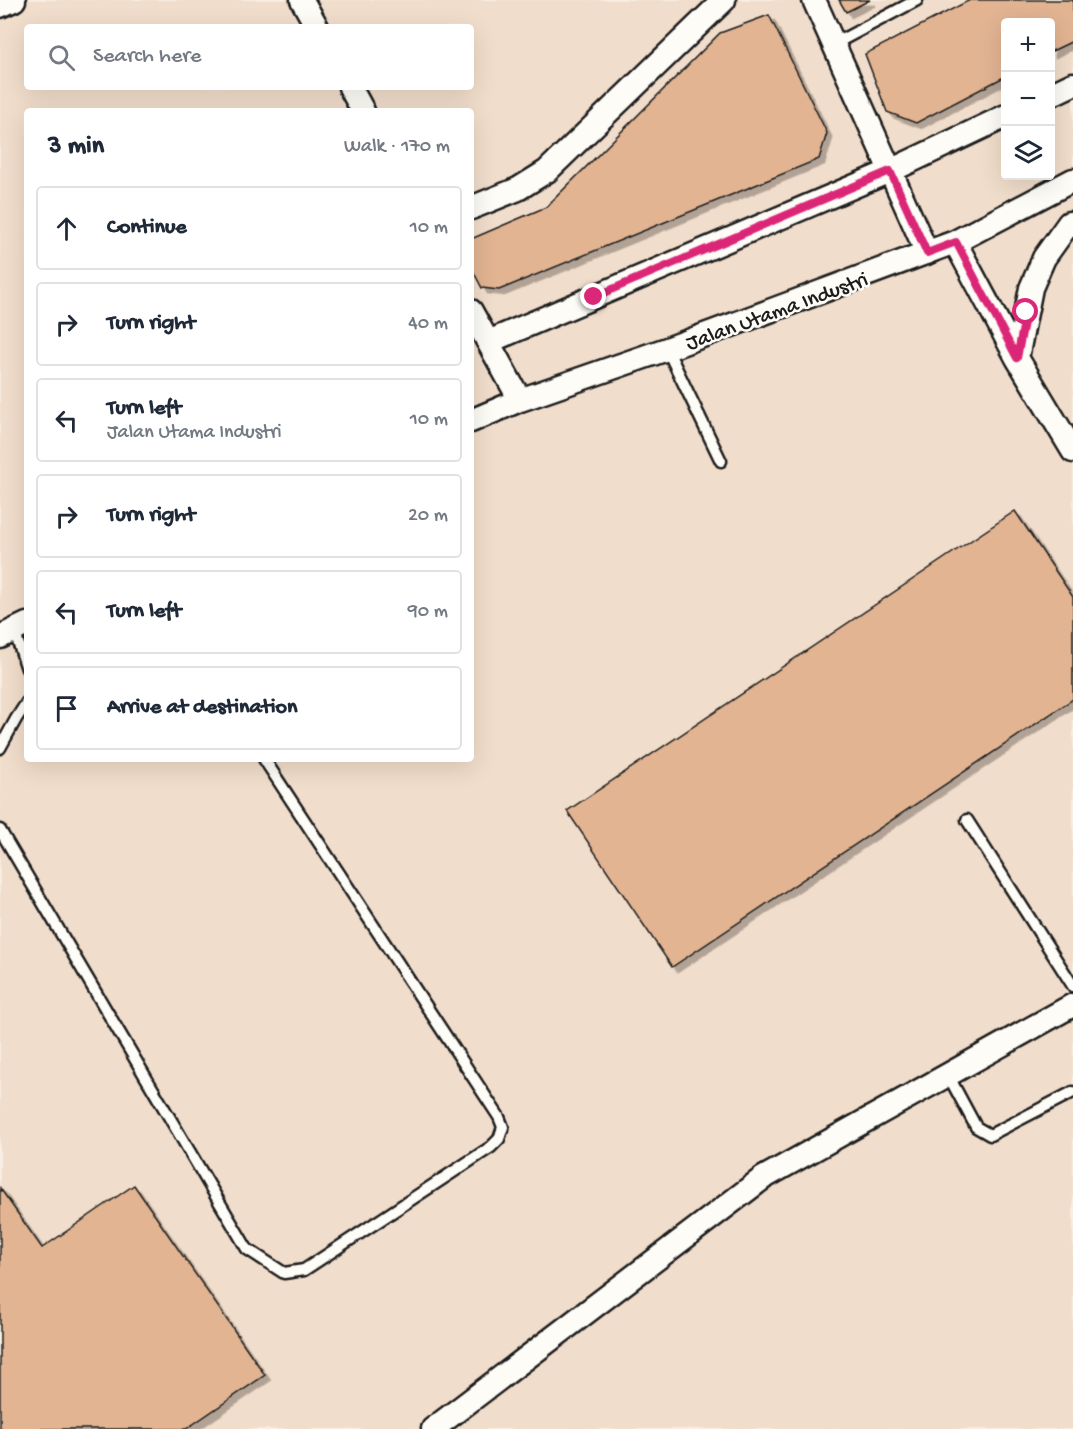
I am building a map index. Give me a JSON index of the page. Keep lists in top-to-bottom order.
{
  "streets": {
    "street": ["Jalan Utama Industri"]
  },
  "page": {
    "map_buttons": ["+", "−"],
    "search": "Search here",
    "heading": ["3 min", "Walk · 170 m"],
    "list": [
      ["Continue", "10 m"],
      ["Turn right", "40 m"],
      ["Turn left", "Jalan Utama Industri", "10 m"],
      ["Turn right", "20 m"],
      ["Turn left", "90 m"],
      "Arrive at destination"
    ]
  }
}
